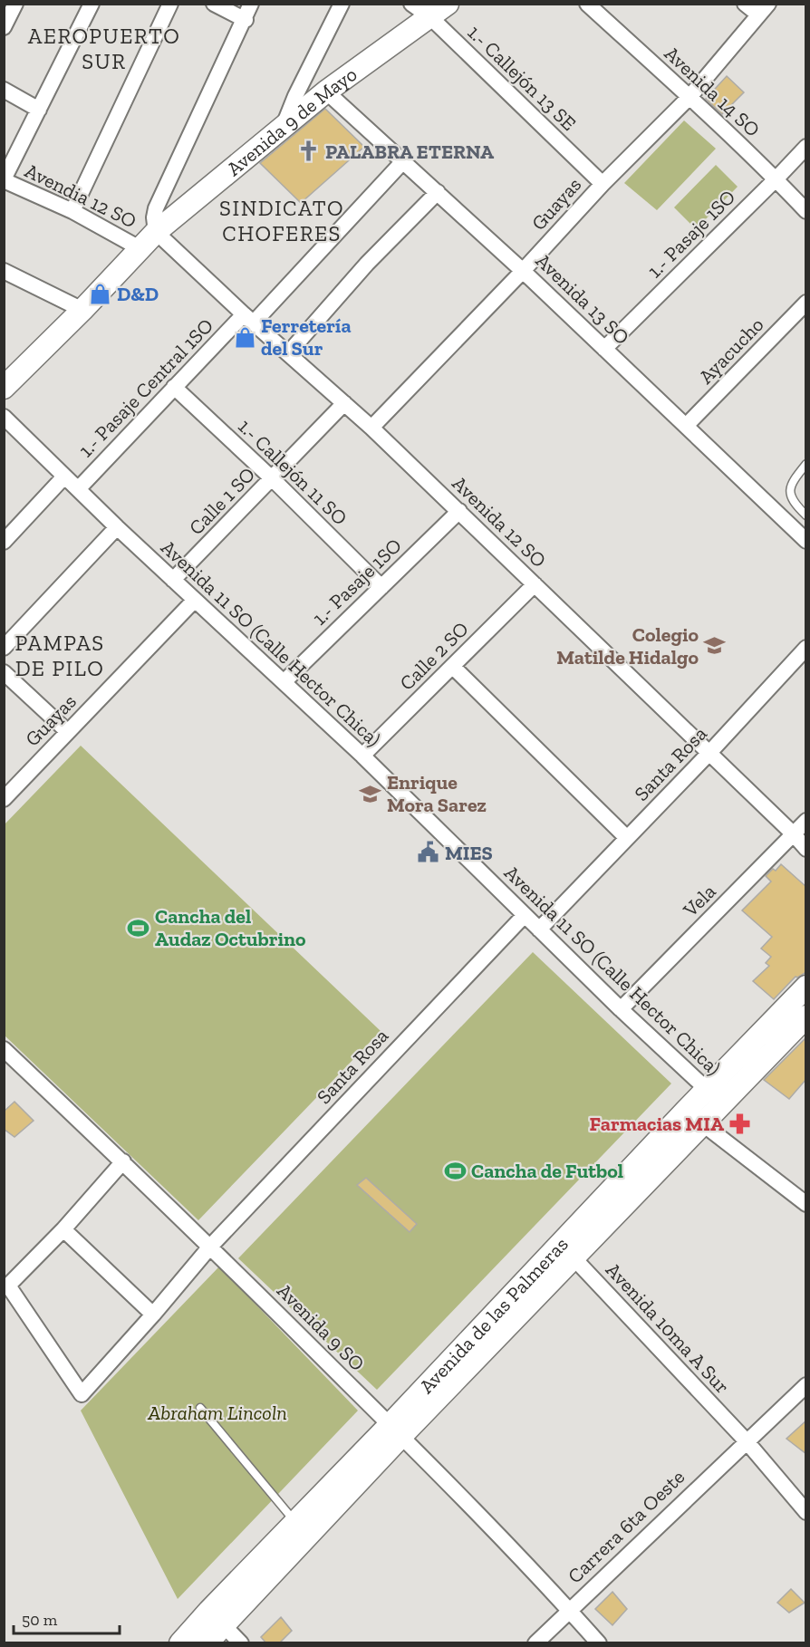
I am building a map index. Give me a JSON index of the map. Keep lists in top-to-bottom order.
{
  "streets": {
    "street": [
      "1.- Callejón 13 SE",
      "Avenida 14 SO",
      "Avenida 9 de Mayo",
      "Avendia 12 SO",
      "Guayas",
      "1.- Pasaje 1SO",
      "Avenida 13 SO",
      "Ayacucho",
      "1.- Pasaje Central 1SO",
      "1.- Callejón 11 SO",
      "Calle 1 SO",
      "Avenida 12 SO",
      "Avenida 11 SO (Calle Hector Chica)",
      "Calle 2 SO",
      "Santa Rosa",
      "Vela",
      "Avenida de las Palmeras",
      "Avenida 9 SO",
      "Avenida 10ma A Sur",
      "Carrera 6ta Oeste"
    ]
  },
  "crossings": [
    ["1.- Callejón 13 SE", "Avenida 9 de Mayo"],
    ["1.- Callejón 13 SE", "Guayas"],
    ["Avenida 14 SO", "Guayas"],
    ["Avenida 14 SO", "1.- Pasaje 1SO"],
    ["Avenida 9 de Mayo", "Avendia 12 SO"],
    ["Avenida 9 de Mayo", "Avenida 13 SO"],
    ["Avenida 9 de Mayo", "Avenida 12 SO"],
    ["Guayas", "Avenida 13 SO"],
    ["Guayas", "Avenida 12 SO"],
    ["Guayas", "Avenida 11 SO (Calle Hector Chica)"],
    ["1.- Pasaje 1SO", "Avenida 13 SO"],
    ["1.- Pasaje 1SO", "1.- Callejón 11 SO"],
    ["1.- Pasaje 1SO", "Avenida 12 SO"],
    ["1.- Pasaje 1SO", "Avenida 11 SO (Calle Hector Chica)"],
    ["Avenida 13 SO", "Ayacucho"],
    ["Avenida 13 SO", "1.- Pasaje Central 1SO"],
    ["1.- Pasaje Central 1SO", "1.- Callejón 11 SO"],
    ["1.- Pasaje Central 1SO", "Avenida 12 SO"],
    ["1.- Pasaje Central 1SO", "Avenida 11 SO (Calle Hector Chica)"],
    ["1.- Callejón 11 SO", "Calle 1 SO"],
    ["Calle 1 SO", "Avenida 12 SO"],
    ["Calle 1 SO", "Avenida 11 SO (Calle Hector Chica)"],
    ["Avenida 12 SO", "Calle 2 SO"],
    ["Avenida 12 SO", "Santa Rosa"],
    ["Avenida 12 SO", "Vela"],
    ["Avenida 11 SO (Calle Hector Chica)", "Calle 2 SO"],
    ["Avenida 11 SO (Calle Hector Chica)", "Santa Rosa"],
    ["Avenida 11 SO (Calle Hector Chica)", "Vela"],
    ["Avenida 11 SO (Calle Hector Chica)", "Avenida de las Palmeras"],
    ["Santa Rosa", "Avenida 9 SO"],
    ["Avenida de las Palmeras", "Avenida 9 SO"],
    ["Avenida de las Palmeras", "Avenida 10ma A Sur"],
    ["Avenida 9 SO", "Carrera 6ta Oeste"],
    ["Avenida 10ma A Sur", "Carrera 6ta Oeste"]
  ],
  "districts": ["AEROPUERTO SUR", "SINDICATO CHOFERES", "PAMPAS DE PILO"],
  "parks": ["Abraham Lincoln"],
  "places": {
    "church": ["PALABRA ETERNA"],
    "shop": ["D&D", "Ferretería del Sur"],
    "school or university": ["Colegio Matilde Hidalgo", "Enrique Mora Sarez"],
    "public building": ["MIES"],
    "sports": ["Cancha del Audaz Octubrino", "Cancha de Futbol"],
    "pharmacy": ["Farmacias MIA"]
  },
  "scale_bar": "50 m"
}
